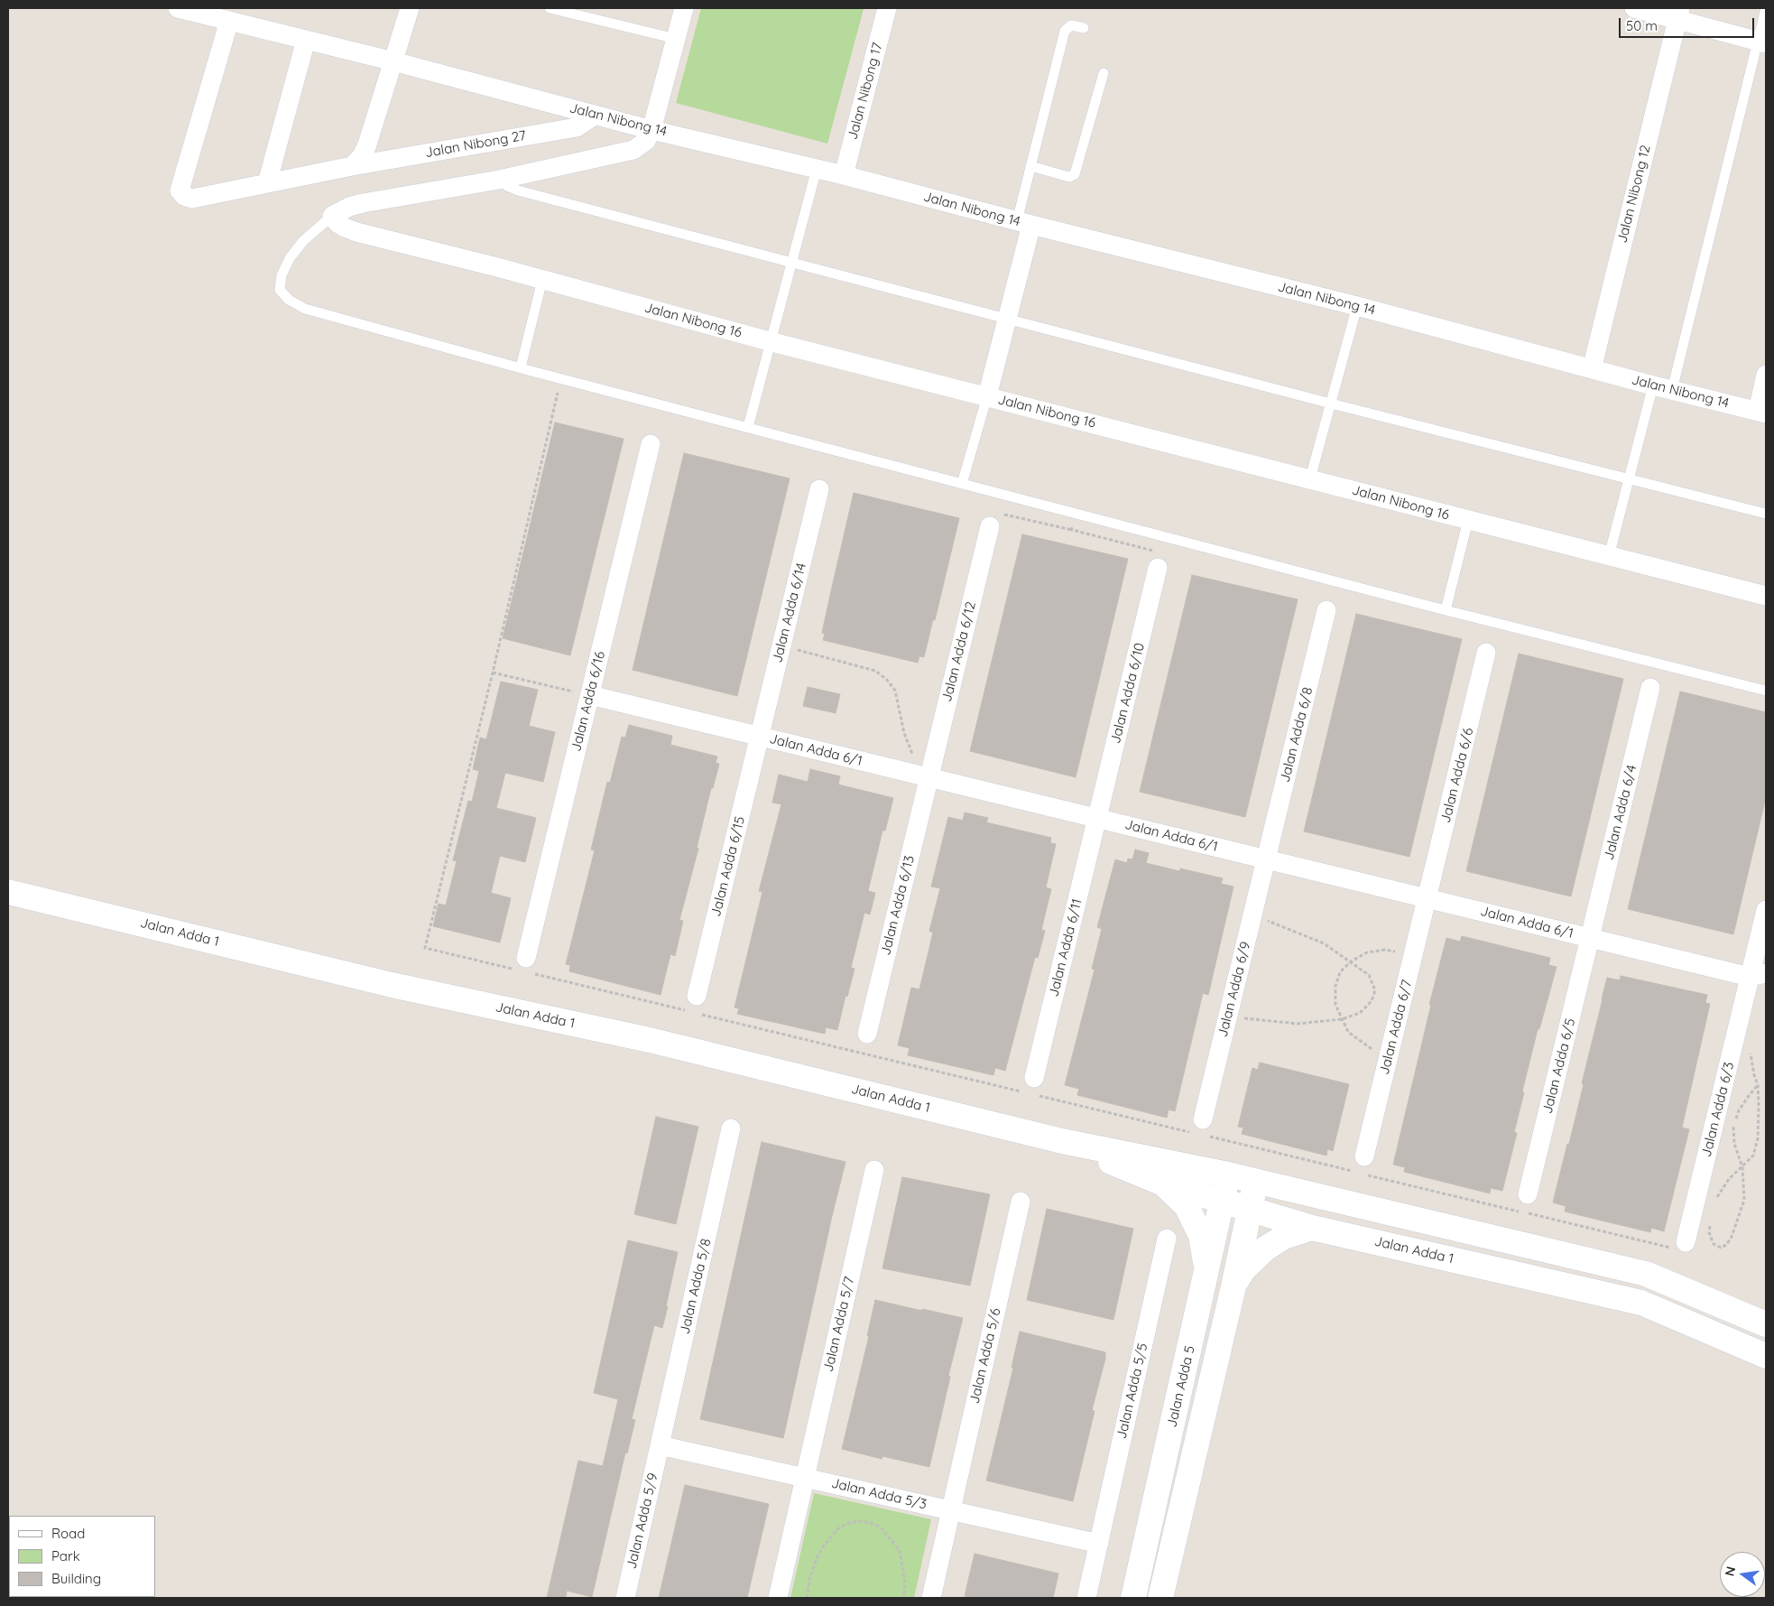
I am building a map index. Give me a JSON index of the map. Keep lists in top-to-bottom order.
{
  "streets": {
    "street": [
      "Jalan Nibong 17",
      "Jalan Nibong 14",
      "Jalan Nibong 27",
      "Jalan Nibong 12",
      "Jalan Nibong 16",
      "Jalan Adda 6/14",
      "Jalan Adda 6/12",
      "Jalan Adda 6/10",
      "Jalan Adda 6/16",
      "Jalan Adda 6/8",
      "Jalan Adda 6/1",
      "Jalan Adda 6/6",
      "Jalan Adda 6/4",
      "Jalan Adda 6/15",
      "Jalan Adda 6/13",
      "Jalan Adda 1",
      "Jalan Adda 6/11",
      "Jalan Adda 6/9",
      "Jalan Adda 6/7",
      "Jalan Adda 6/5",
      "Jalan Adda 6/3",
      "Jalan Adda 5/8",
      "Jalan Adda 5/7",
      "Jalan Adda 5/6",
      "Jalan Adda 5",
      "Jalan Adda 5/5",
      "Jalan Adda 5/3",
      "Jalan Adda 5/9"
    ]
  },
  "crossings": [
    ["Jalan Nibong 17", "Jalan Nibong 14"],
    ["Jalan Nibong 14", "Jalan Nibong 27"],
    ["Jalan Nibong 14", "Jalan Nibong 12"],
    ["Jalan Adda 6/14", "Jalan Adda 6/1"],
    ["Jalan Adda 6/14", "Jalan Adda 6/15"],
    ["Jalan Adda 6/12", "Jalan Adda 6/1"],
    ["Jalan Adda 6/12", "Jalan Adda 6/13"],
    ["Jalan Adda 6/10", "Jalan Adda 6/1"],
    ["Jalan Adda 6/10", "Jalan Adda 6/11"],
    ["Jalan Adda 6/16", "Jalan Adda 6/1"],
    ["Jalan Adda 6/8", "Jalan Adda 6/1"],
    ["Jalan Adda 6/8", "Jalan Adda 6/9"],
    ["Jalan Adda 6/1", "Jalan Adda 6/6"],
    ["Jalan Adda 6/1", "Jalan Adda 6/4"],
    ["Jalan Adda 6/1", "Jalan Adda 6/15"],
    ["Jalan Adda 6/1", "Jalan Adda 6/13"],
    ["Jalan Adda 6/1", "Jalan Adda 6/11"],
    ["Jalan Adda 6/1", "Jalan Adda 6/9"],
    ["Jalan Adda 6/1", "Jalan Adda 6/7"],
    ["Jalan Adda 6/1", "Jalan Adda 6/5"],
    ["Jalan Adda 6/1", "Jalan Adda 6/3"],
    ["Jalan Adda 6/6", "Jalan Adda 6/7"],
    ["Jalan Adda 6/4", "Jalan Adda 6/5"],
    ["Jalan Adda 1", "Jalan Adda 5"],
    ["Jalan Adda 5/8", "Jalan Adda 5/3"],
    ["Jalan Adda 5/8", "Jalan Adda 5/9"],
    ["Jalan Adda 5/7", "Jalan Adda 5/3"],
    ["Jalan Adda 5/6", "Jalan Adda 5/3"],
    ["Jalan Adda 5/5", "Jalan Adda 5/3"],
    ["Jalan Adda 5/3", "Jalan Adda 5/9"]
  ],
  "legend": ["Road", "Park", "Building"],
  "scale_bar": "50 m",
  "north": "left"
}
